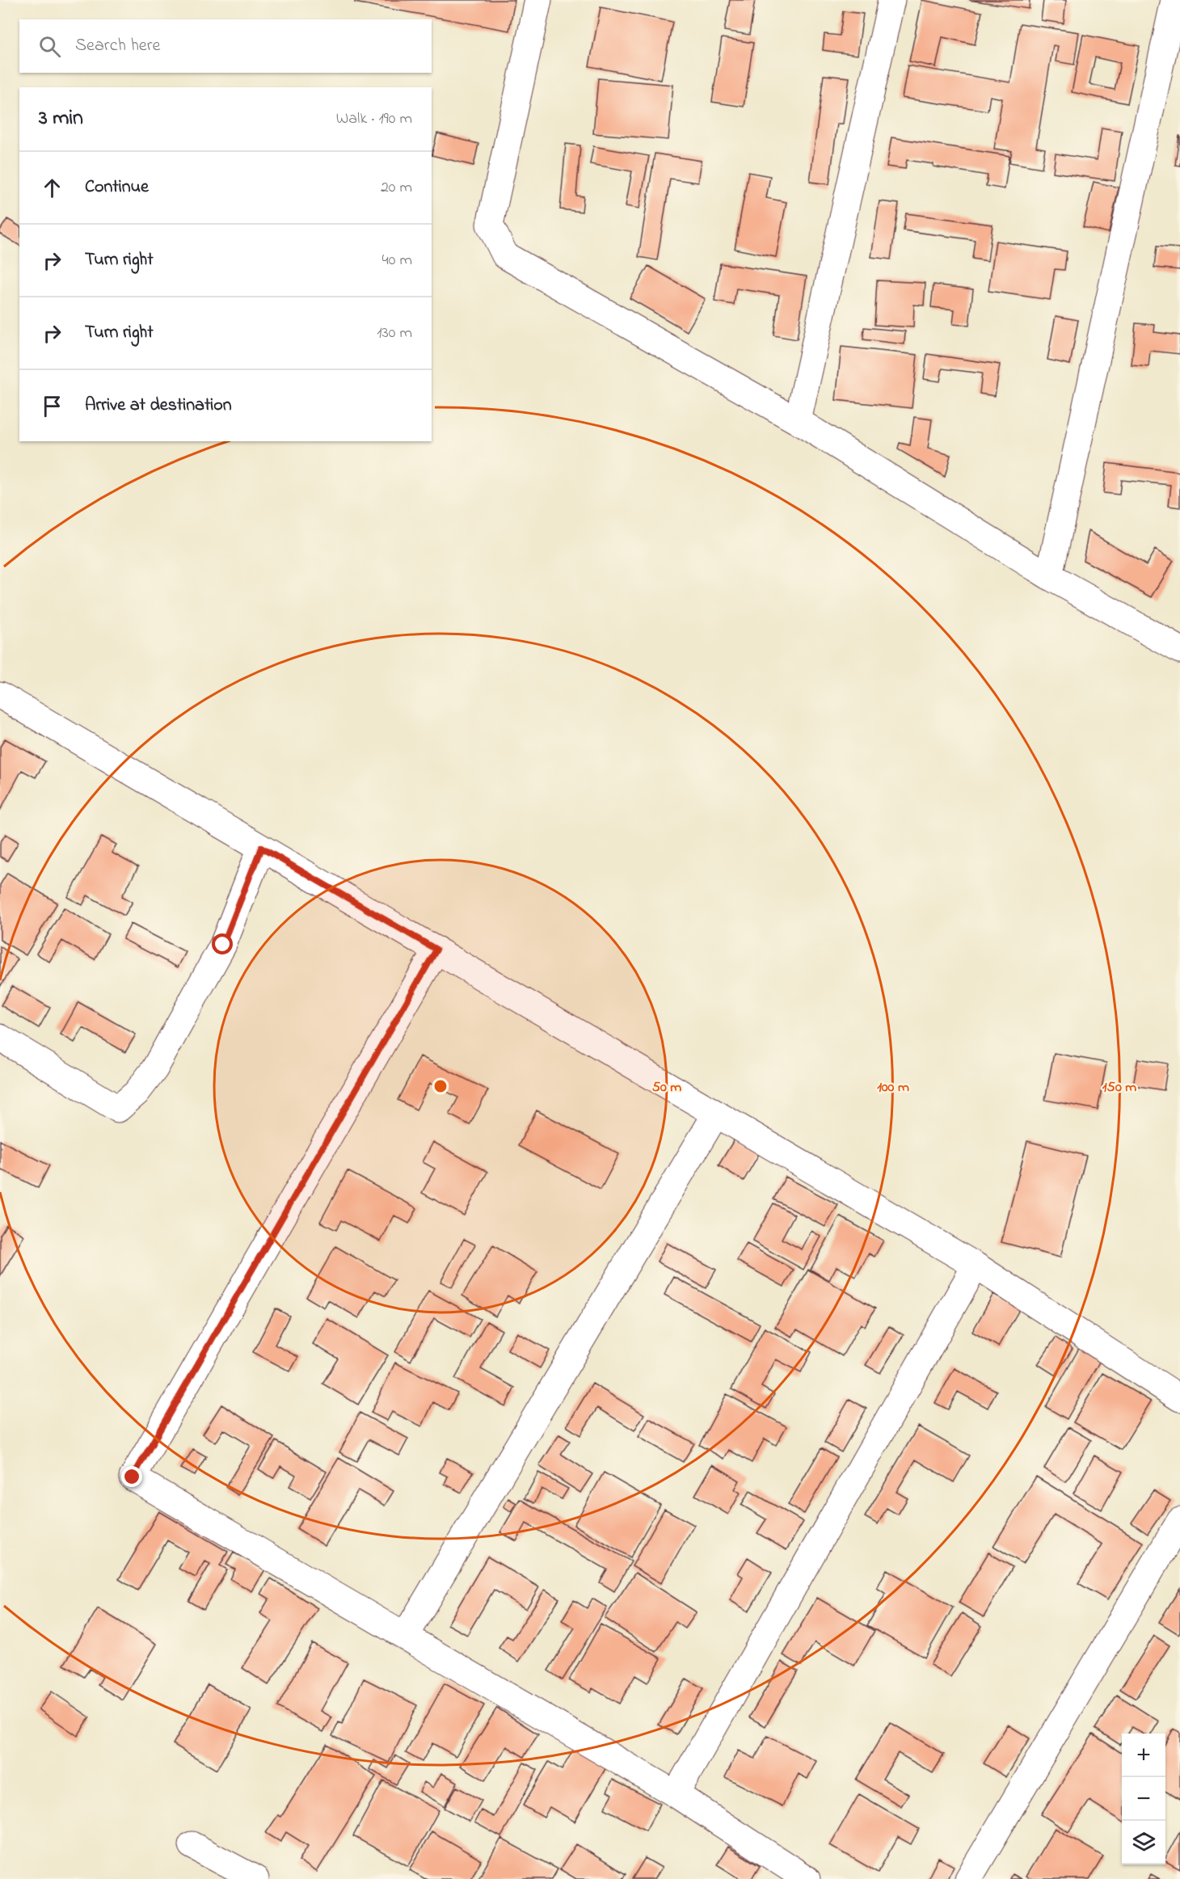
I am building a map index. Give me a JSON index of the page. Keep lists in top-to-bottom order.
{
  "page": {
    "search": "Search here",
    "heading": ["3 min", "Walk · 190 m"],
    "list": [
      ["Continue", "20 m"],
      ["Turn right", "40 m"],
      ["Turn right", "130 m"],
      "Arrive at destination"
    ],
    "map_buttons": ["+", "−"]
  },
  "rings": ["50 m", "100 m", "150 m"]
}
